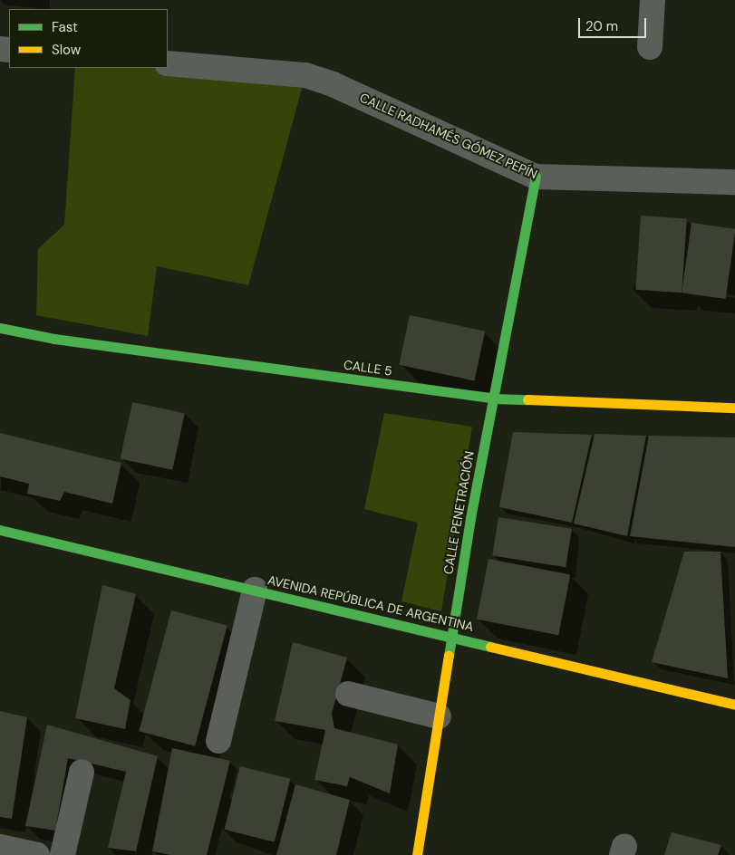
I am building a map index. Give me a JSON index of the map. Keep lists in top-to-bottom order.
{
  "streets": {
    "street": [
      "CALLE RADHAMÉS GÓMEZ PEPÍN",
      "CALLE 5",
      "CALLE PENETRACIÓN",
      "AVENIDA REPÚBLICA DE ARGENTINA"
    ]
  },
  "crossings": [
    ["CALLE RADHAMÉS GÓMEZ PEPÍN", "CALLE PENETRACIÓN"],
    ["CALLE 5", "CALLE PENETRACIÓN"],
    ["CALLE PENETRACIÓN", "AVENIDA REPÚBLICA DE ARGENTINA"]
  ],
  "legend": ["Fast", "Slow"],
  "scale_bar": "20 m"
}
